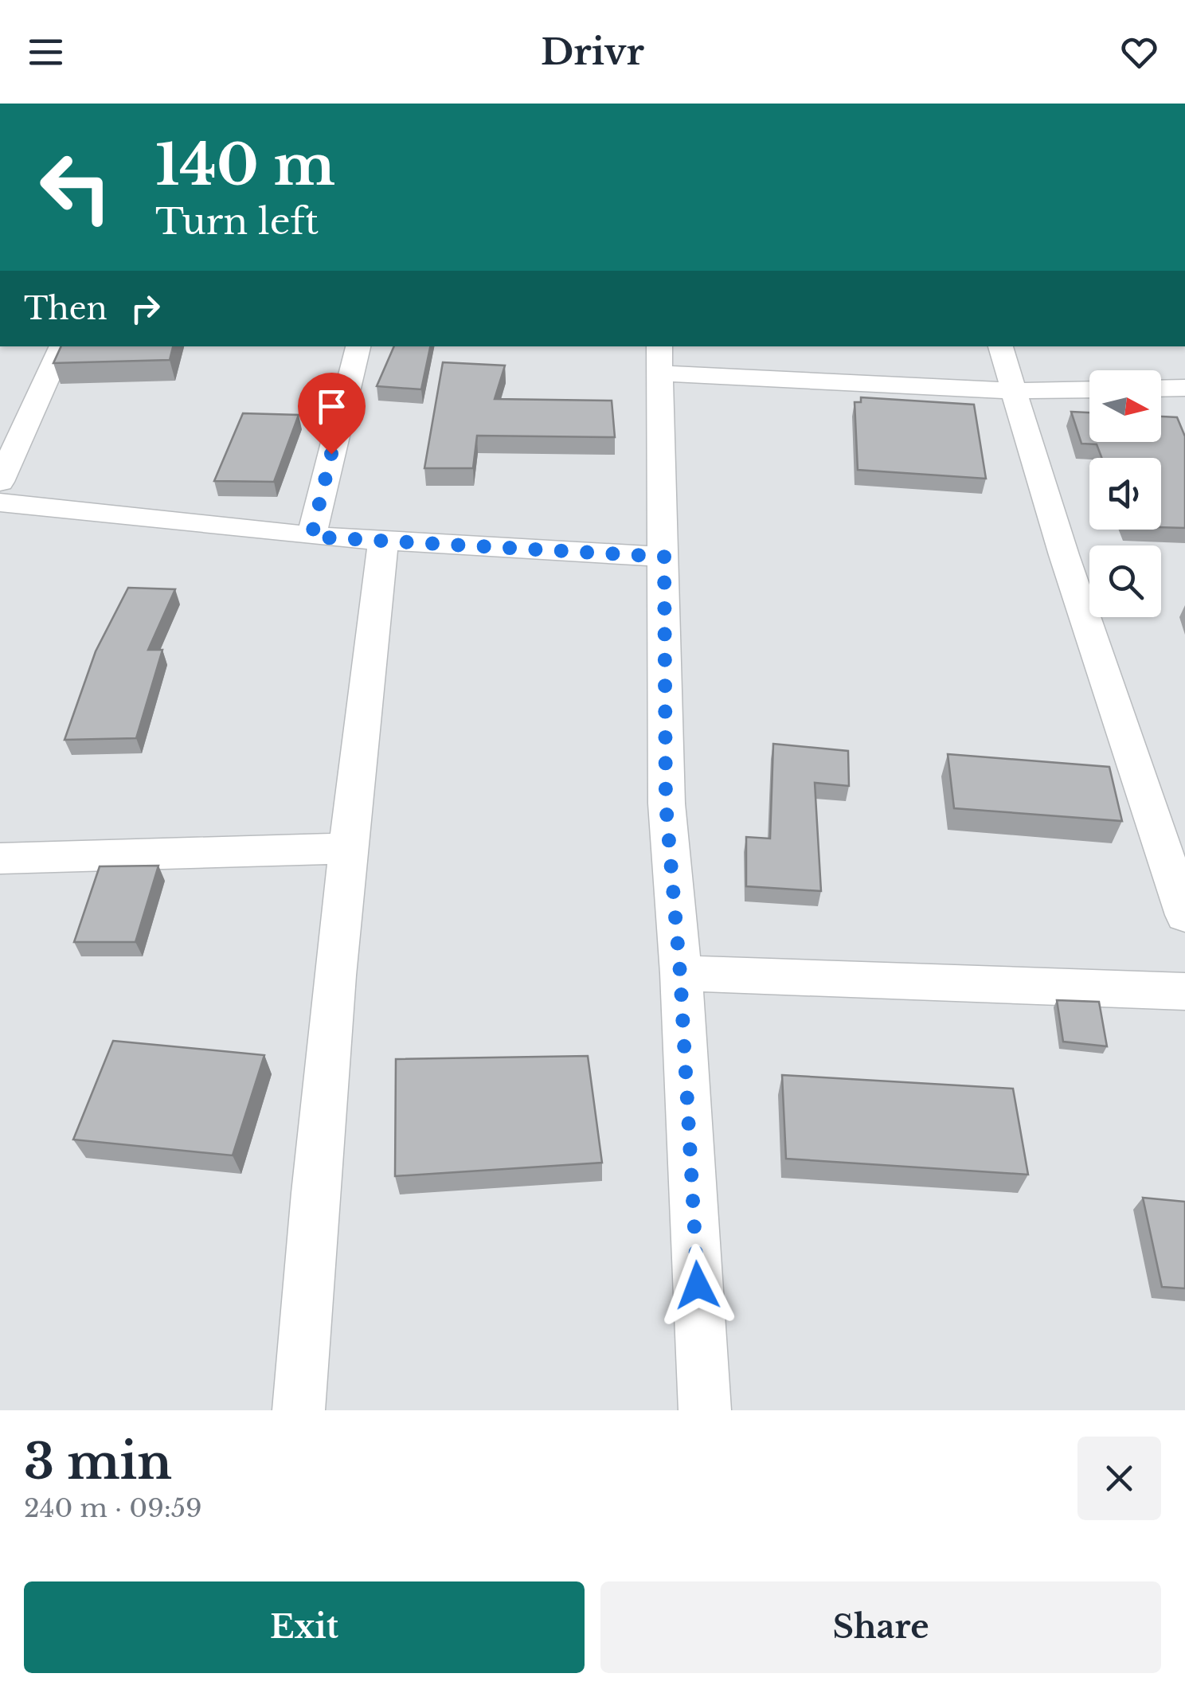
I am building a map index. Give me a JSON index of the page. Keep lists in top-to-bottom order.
{
  "north": "right",
  "page": {
    "header": "Drivr",
    "turn": ["140 m", "Turn left"],
    "then": "Then",
    "heading": ["3 min", "240 m · 09:59"],
    "buttons": ["Exit", "Share"]
  }
}
